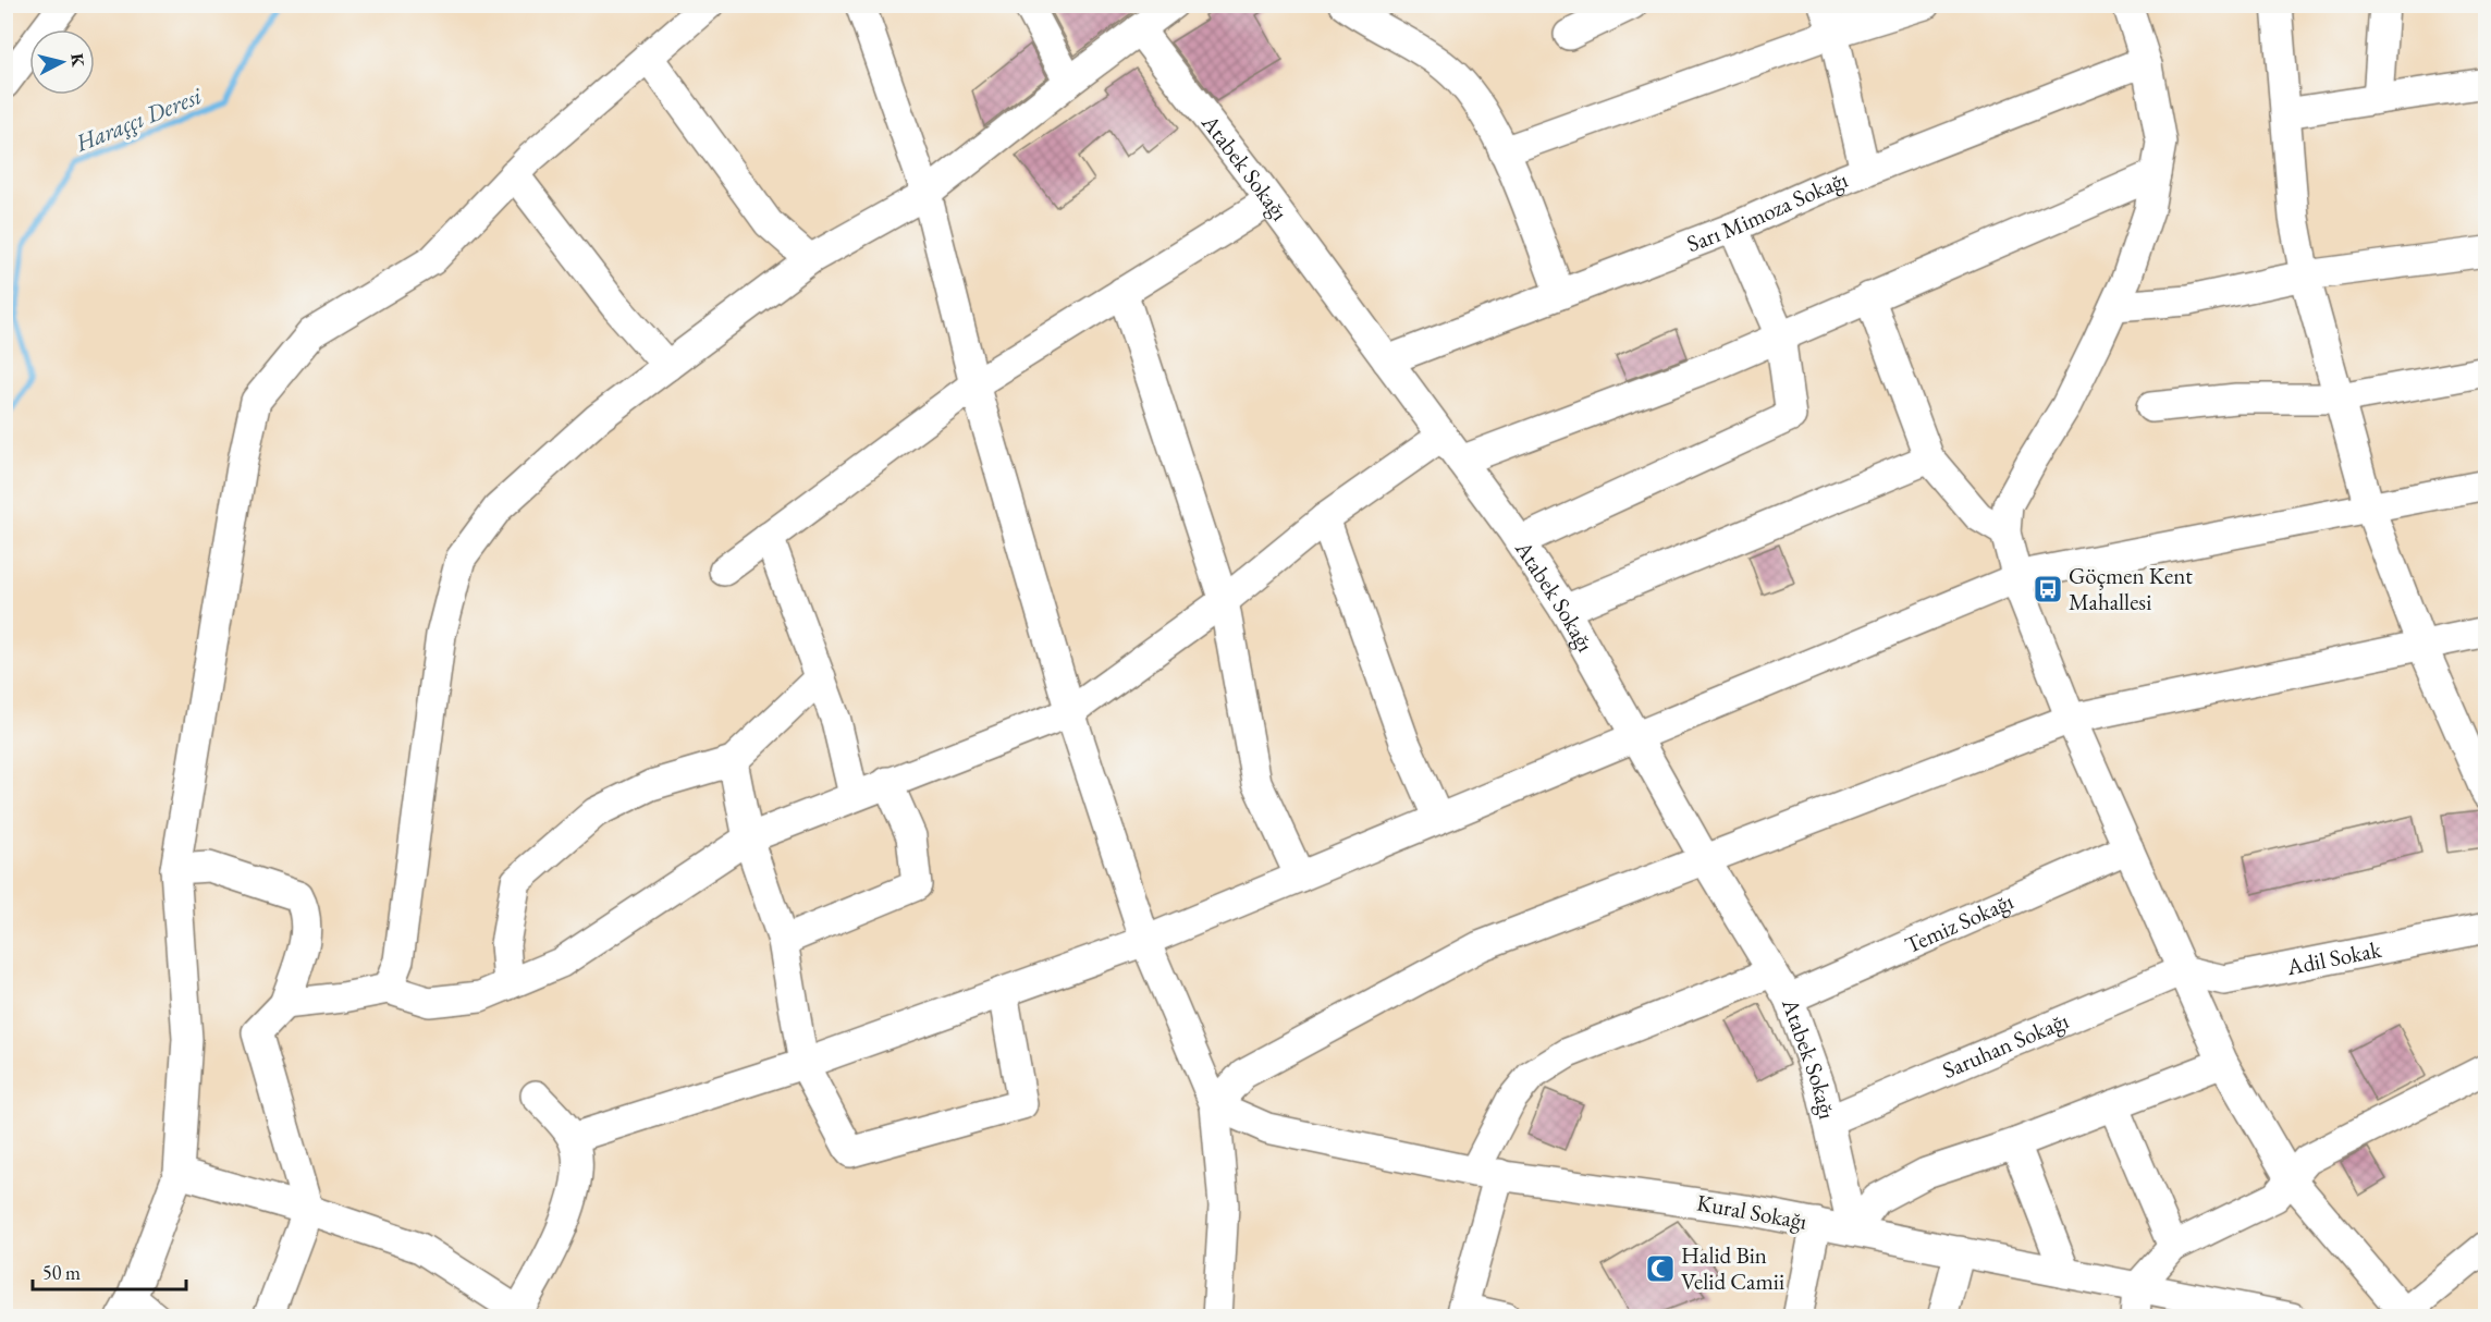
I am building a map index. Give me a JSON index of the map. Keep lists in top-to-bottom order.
{
  "streets": {
    "street": [
      "Atabek Sokağı",
      "Sarı Mimoza Sokağı",
      "Temiz Sokağı",
      "Adil Sokak",
      "Saruhan Sokağı",
      "Kural Sokağı"
    ]
  },
  "crossings": [
    ["Atabek Sokağı", "Sarı Mimoza Sokağı"],
    ["Atabek Sokağı", "Temiz Sokağı"],
    ["Atabek Sokağı", "Saruhan Sokağı"],
    ["Atabek Sokağı", "Kural Sokağı"],
    ["Adil Sokak", "Saruhan Sokağı"]
  ],
  "water": ["Haraççı Deresi"],
  "places": {
    "bus stop": ["Göçmen Kent Mahallesi"],
    "mosque": ["Halid Bin Velid Camii"]
  },
  "scale_bar": "50 m",
  "north": "right"
}
